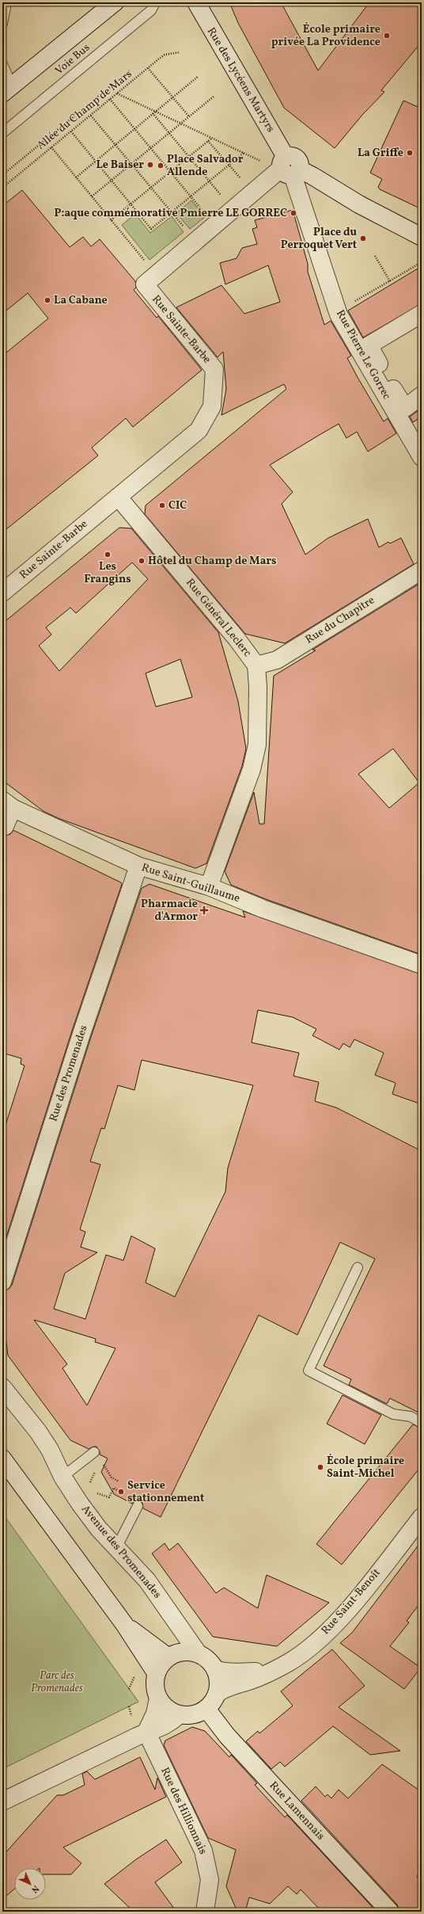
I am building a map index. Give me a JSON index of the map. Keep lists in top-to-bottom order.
{
  "streets": {
    "street": [
      "Rue des Lycéens Martyrs",
      "Rue Sainte-Barbe",
      "Rue Pierre Le Gorrec",
      "Rue Général Leclerc",
      "Rue du Chapitre",
      "Rue Saint-Guillaume",
      "Rue des Promenades",
      "Avenue des Promenades",
      "Rue Saint-Benoît",
      "Rue des Hillionnais",
      "Rue Lamennais"
    ],
    "lane": ["Voie Bus"],
    "path": ["Allée du Champ de Mars"]
  },
  "crossings": [
    ["Rue des Lycéens Martyrs", "Rue Sainte-Barbe"],
    ["Rue des Lycéens Martyrs", "Rue Pierre Le Gorrec"],
    ["Rue Sainte-Barbe", "Rue Pierre Le Gorrec"],
    ["Rue Sainte-Barbe", "Rue Général Leclerc"],
    ["Rue Général Leclerc", "Rue du Chapitre"],
    ["Rue Général Leclerc", "Rue Saint-Guillaume"],
    ["Rue Saint-Guillaume", "Rue des Promenades"],
    ["Avenue des Promenades", "Rue Saint-Benoît"],
    ["Avenue des Promenades", "Rue Lamennais"],
    ["Rue Saint-Benoît", "Rue Lamennais"]
  ],
  "parks": ["Parc des Promenades"],
  "places": {
    "other": [
      "École primaire privée La Providence",
      "La Griffe",
      "Le Baiser",
      "Place Salvador Allende",
      "P:aque commémorative Pmierre LE GORREC",
      "Place du Perroquet Vert",
      "La Cabane",
      "CIC",
      "Les Frangins",
      "Hôtel du Champ de Mars",
      "École primaire Saint-Michel",
      "Service stationnement"
    ],
    "health": ["Pharmacie d'Armor"]
  },
  "north": "bottom right"
}
